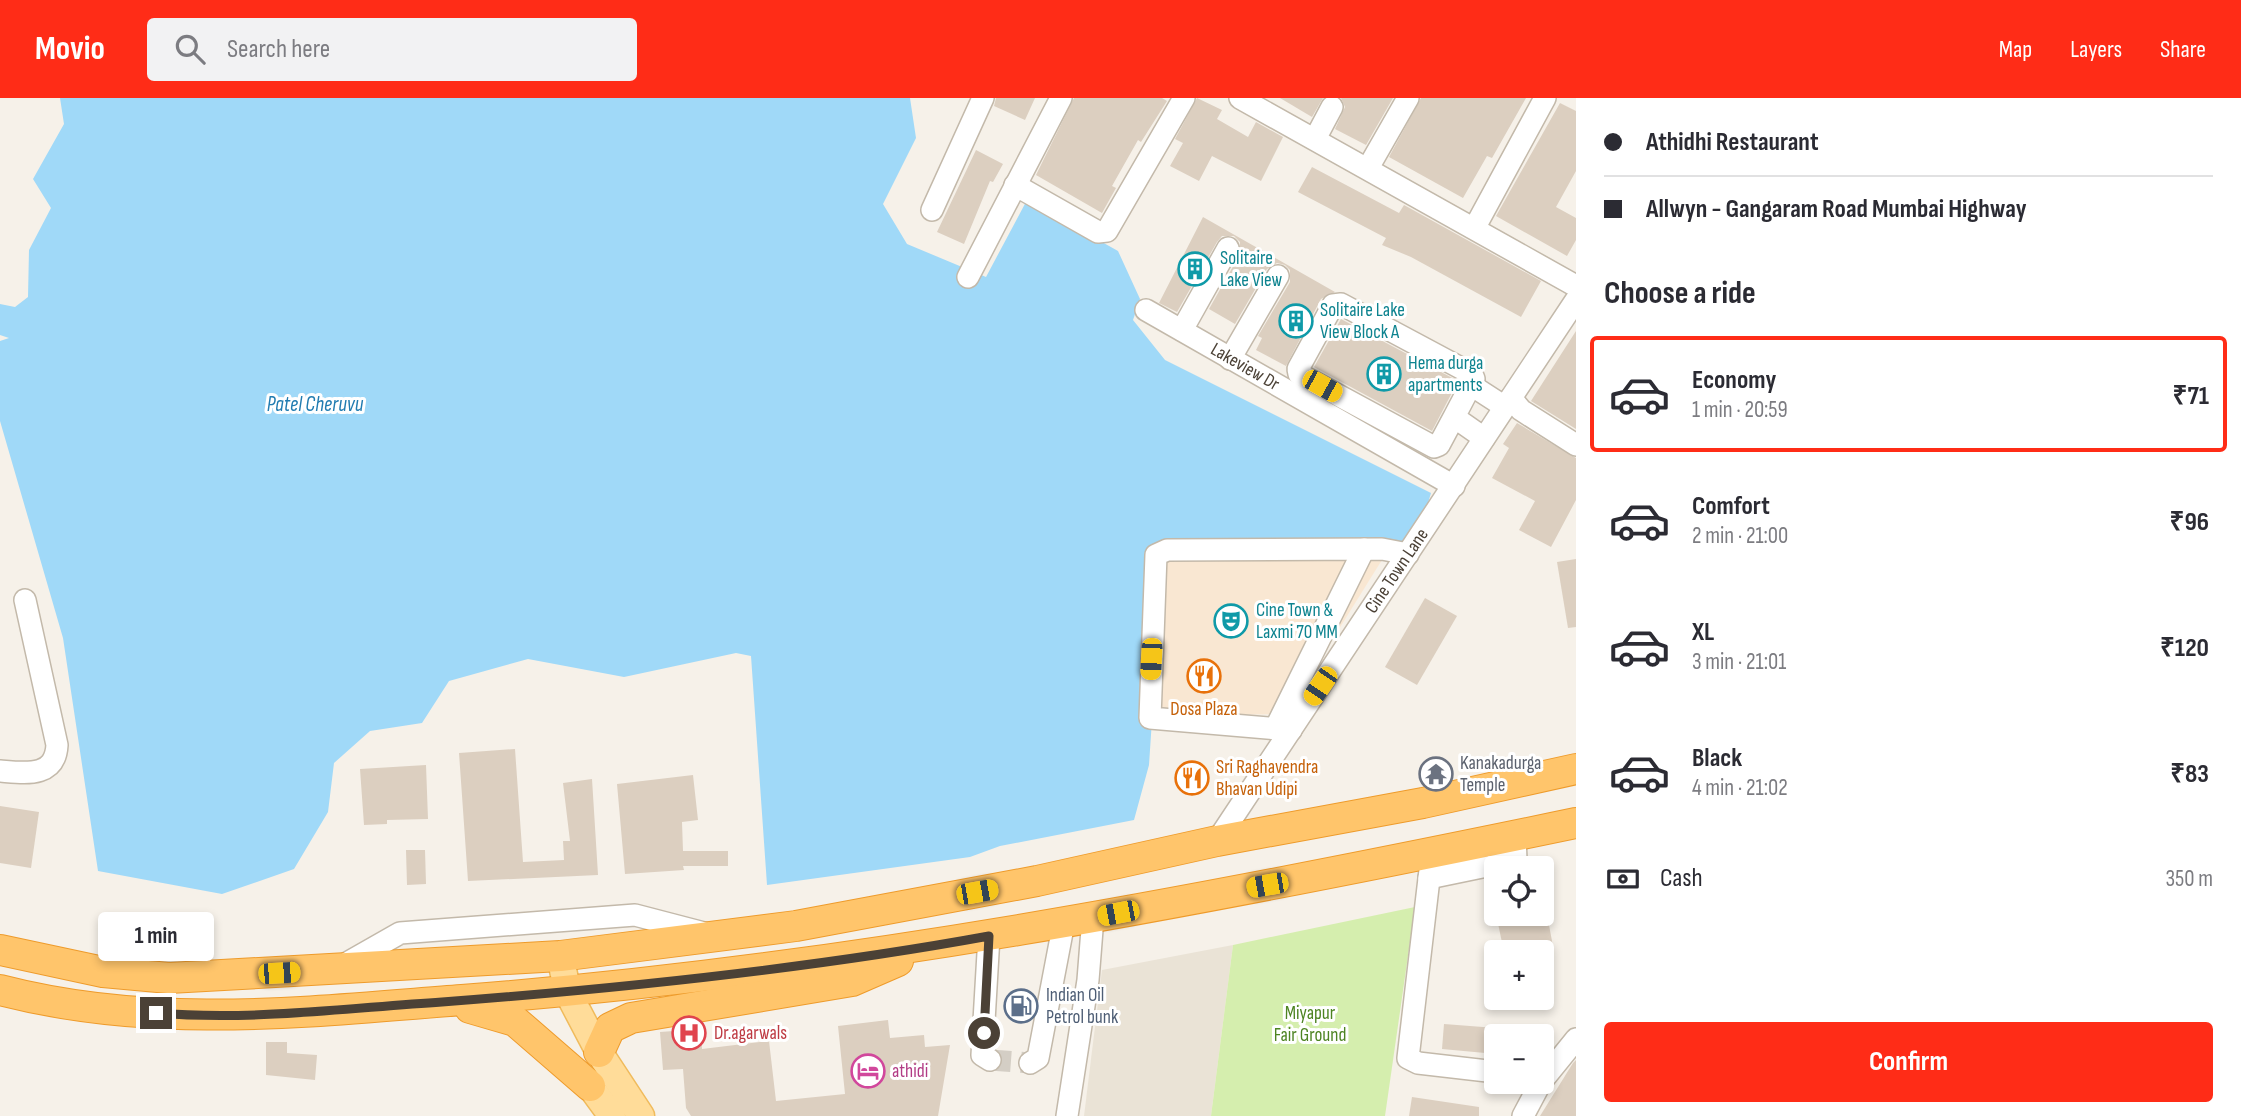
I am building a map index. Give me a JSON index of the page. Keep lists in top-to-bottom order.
{
  "streets": {
    "street": ["Lakeview Dr", "Cine Town Lane"]
  },
  "crossings": [
    ["Lakeview Dr", "Cine Town Lane"]
  ],
  "water": ["Patel Cheruvu"],
  "parks": ["Miyapur Fair Ground"],
  "places": {
    "building": ["Solitaire Lake View", "Solitaire Lake View Block A", "Hema durga apartments"],
    "theatre": ["Cine Town & Laxmi 70 MM"],
    "restaurant": ["Dosa Plaza", "Sri Raghavendra Bhavan Udipi"],
    "temple": ["Kanakadurga Temple"],
    "fuel station": ["Indian Oil Petrol bunk"],
    "hospital": ["Dr.agarwals"],
    "hotel": ["athidi"]
  },
  "page": {
    "header": "Movio",
    "search": "Search here",
    "nav": ["Map", "Layers", "Share"],
    "banner": ["Athidhi Restaurant", "Allwyn - Gangaram Road Mumbai Highway"],
    "heading": "Choose a ride",
    "list": [
      {
        "name": "Economy",
        "note": "1 min · 20:59",
        "value": "₹71"
      },
      {
        "name": "Comfort",
        "note": "2 min · 21:00",
        "value": "₹96"
      },
      {
        "name": "XL",
        "note": "3 min · 21:01",
        "value": "₹120"
      },
      {
        "name": "Black",
        "note": "4 min · 21:02",
        "value": "₹83"
      }
    ],
    "pay": ["Cash", "350 m"],
    "map_buttons": ["+", "−"],
    "bubble": "1 min",
    "buttons": "Confirm"
  }
}
